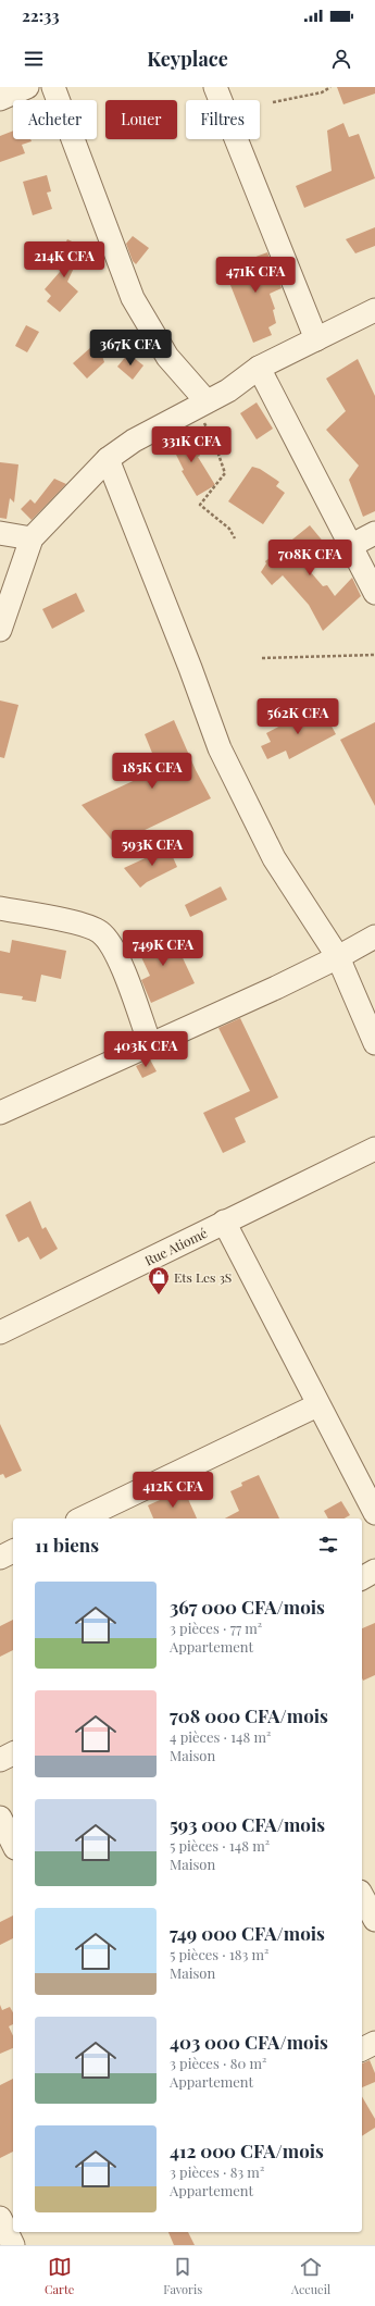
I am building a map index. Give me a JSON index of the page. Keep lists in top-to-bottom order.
{
  "streets": {
    "street": ["Rue Atiomé"]
  },
  "places": {
    "shop": ["Ets Les 3S"]
  },
  "page": {
    "status": "22:33",
    "header": "Keyplace",
    "chip": ["Acheter", "Louer", "Filtres"],
    "price": [
      "214K CFA",
      "471K CFA",
      "367K CFA",
      "331K CFA",
      "708K CFA",
      "562K CFA",
      "185K CFA",
      "593K CFA",
      "749K CFA",
      "403K CFA",
      "412K CFA"
    ],
    "heading": "11 biens",
    "list": [
      {
        "name": "367 000 CFA/mois",
        "note": "3 pièces · 77 m² · Appartement"
      },
      {
        "name": "708 000 CFA/mois",
        "note": "4 pièces · 148 m² · Maison"
      },
      {
        "name": "593 000 CFA/mois",
        "note": "5 pièces · 148 m² · Maison"
      },
      {
        "name": "749 000 CFA/mois",
        "note": "5 pièces · 183 m² · Maison"
      },
      {
        "name": "403 000 CFA/mois",
        "note": "3 pièces · 80 m² · Appartement"
      },
      {
        "name": "412 000 CFA/mois",
        "note": "3 pièces · 83 m² · Appartement"
      }
    ],
    "tabs": ["Carte", "Favoris", "Accueil"]
  }
}
